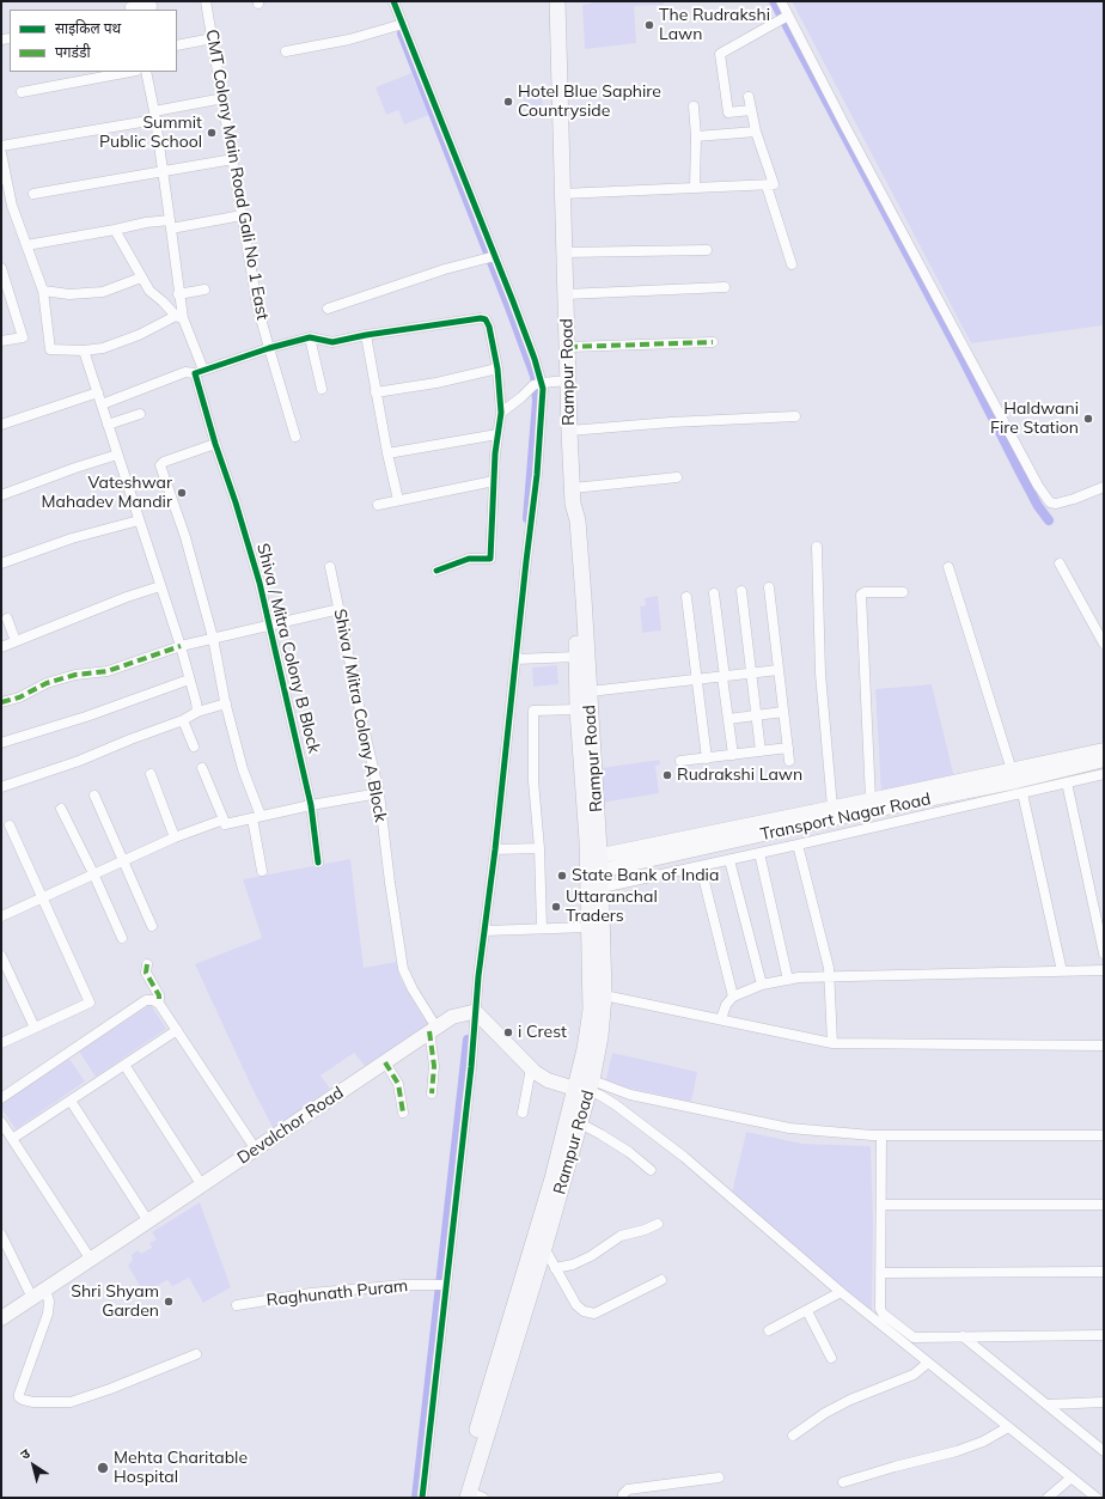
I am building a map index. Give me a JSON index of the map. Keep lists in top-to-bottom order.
{
  "streets": {
    "main road": ["Rampur Road", "Transport Nagar Road", "Devalchor Road"],
    "street": [
      "CMT Colony Main Road Gali No 1 East",
      "Shiva / Mitra Colony B Block",
      "Shiva / Mitra Colony A Block",
      "Raghunath Puram"
    ]
  },
  "crossings": [
    ["Rampur Road", "Transport Nagar Road"],
    ["Shiva / Mitra Colony A Block", "Devalchor Road"]
  ],
  "places": [
    "The Rudrakshi Lawn",
    "Hotel Blue Saphire Countryside",
    "Summit Public School",
    "Haldwani Fire Station",
    "Vateshwar Mahadev Mandir",
    "Rudrakshi Lawn",
    "State Bank of India",
    "Uttaranchal Traders",
    "i Crest",
    "Shri Shyam Garden",
    "Mehta Charitable Hospital"
  ],
  "legend": ["साइकिल पथ", "पगडंडी"],
  "north": "top left"
}
